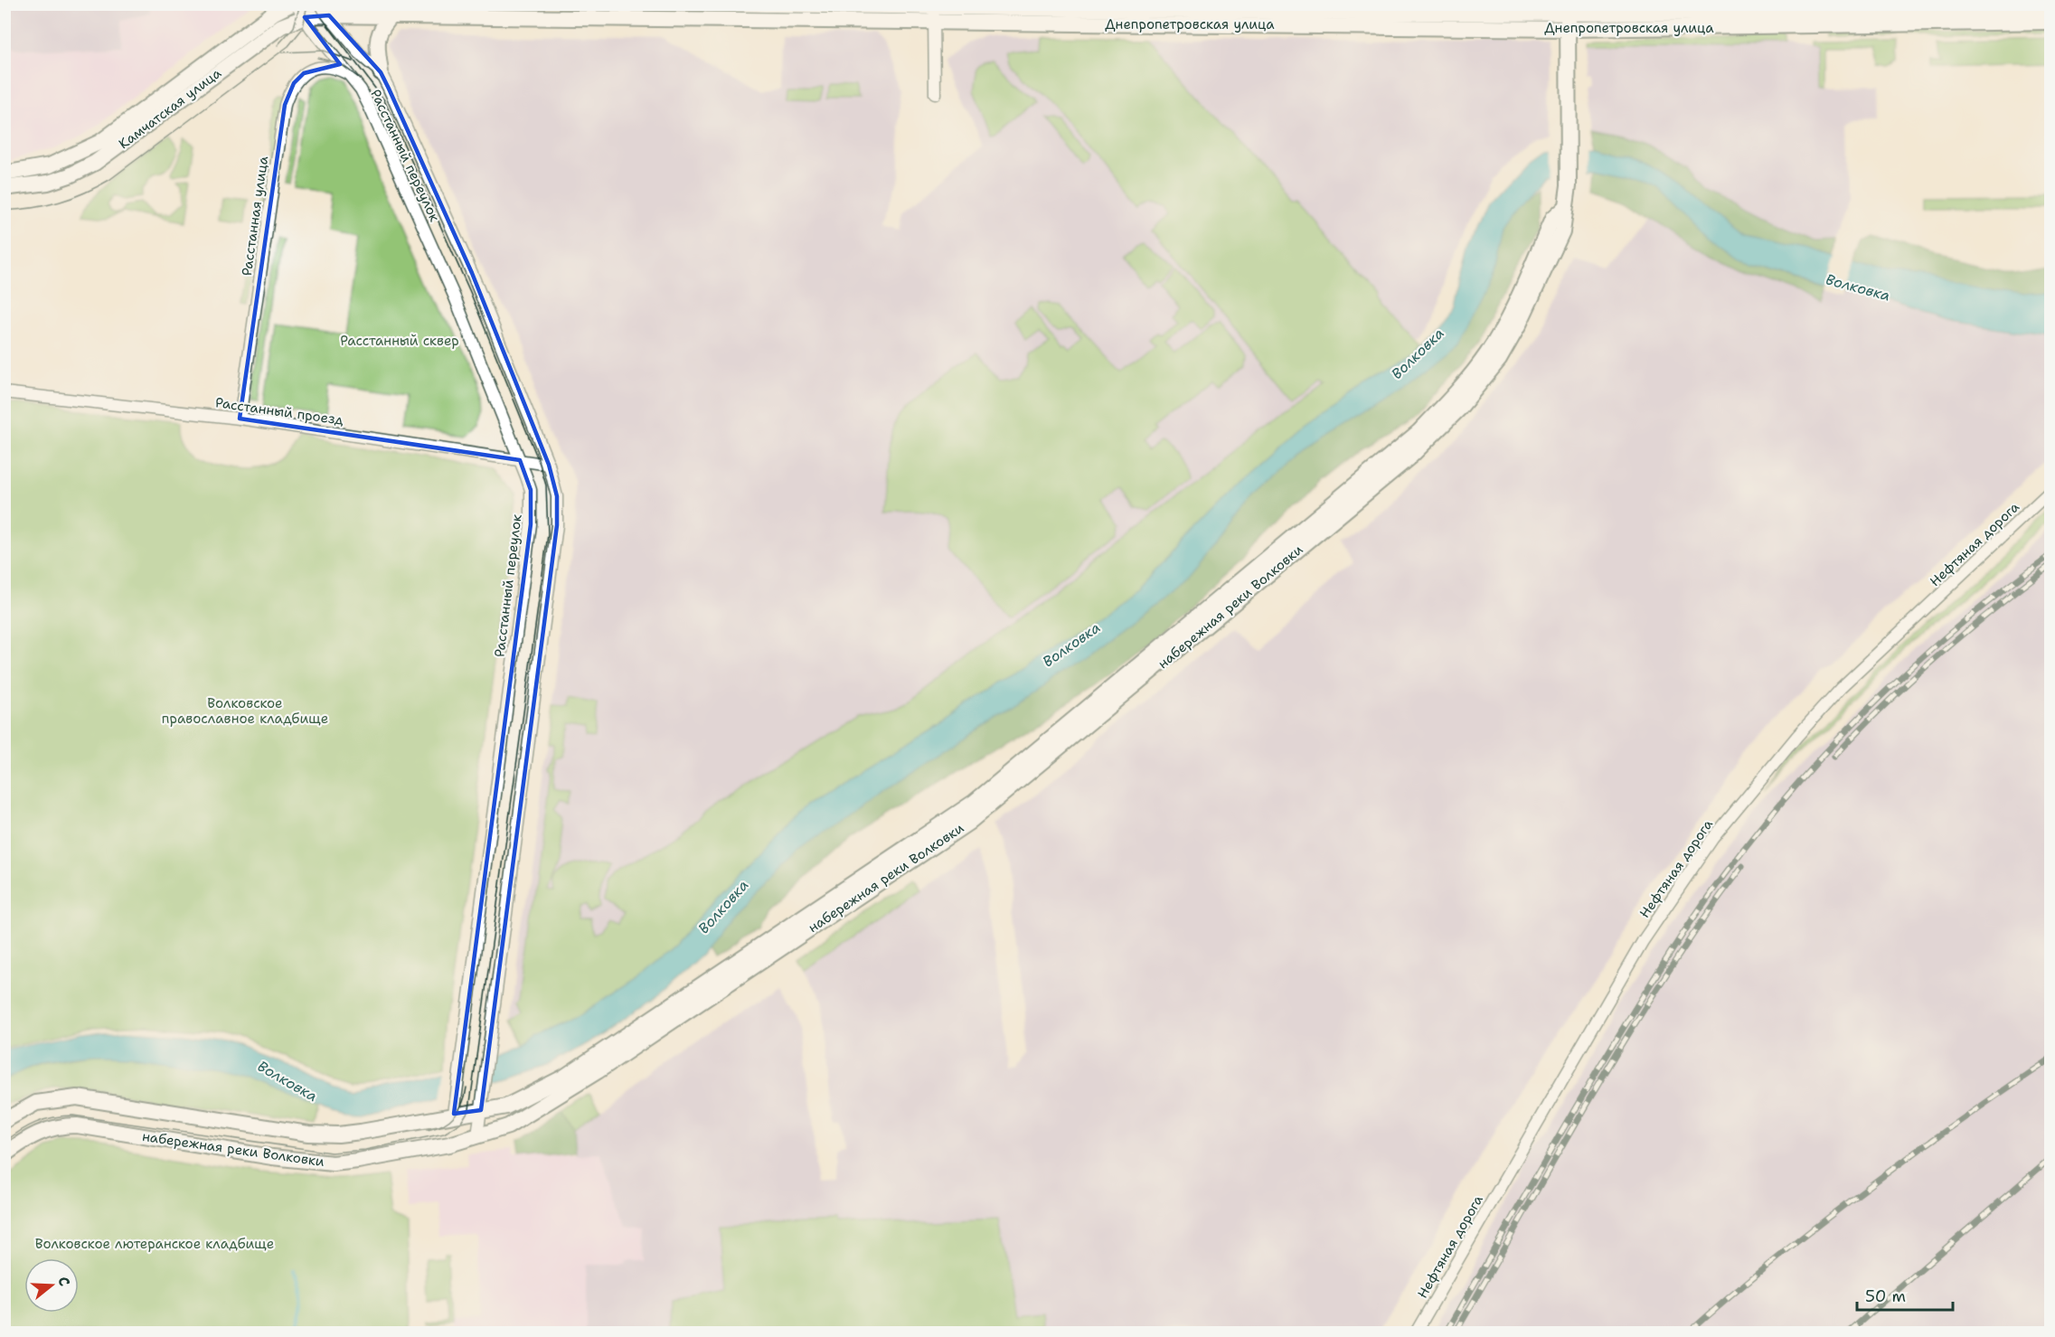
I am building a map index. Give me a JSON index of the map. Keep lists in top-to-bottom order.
{
  "streets": {
    "street": [
      "Днепропетровская улица",
      "Камчатская улица",
      "Расстанный переулок",
      "Расстанная улица",
      "Расстанный проезд",
      "Нефтяная дорога",
      "набережная реки Волковки"
    ]
  },
  "crossings": [
    ["Днепропетровская улица", "Камчатская улица"],
    ["Днепропетровская улица", "Расстанный переулок"],
    ["Днепропетровская улица", "набережная реки Волковки"],
    ["Камчатская улица", "Расстанный переулок"],
    ["Расстанный переулок", "Расстанная улица"],
    ["Расстанный переулок", "Расстанный проезд"],
    ["Расстанный переулок", "набережная реки Волковки"],
    ["Расстанная улица", "Расстанный проезд"]
  ],
  "water": ["Волковка"],
  "parks": ["Расстанный сквер", "Волковское православное кладбище", "Волковское лютеранское кладбище"],
  "scale_bar": "50 m",
  "north": "right"
}
